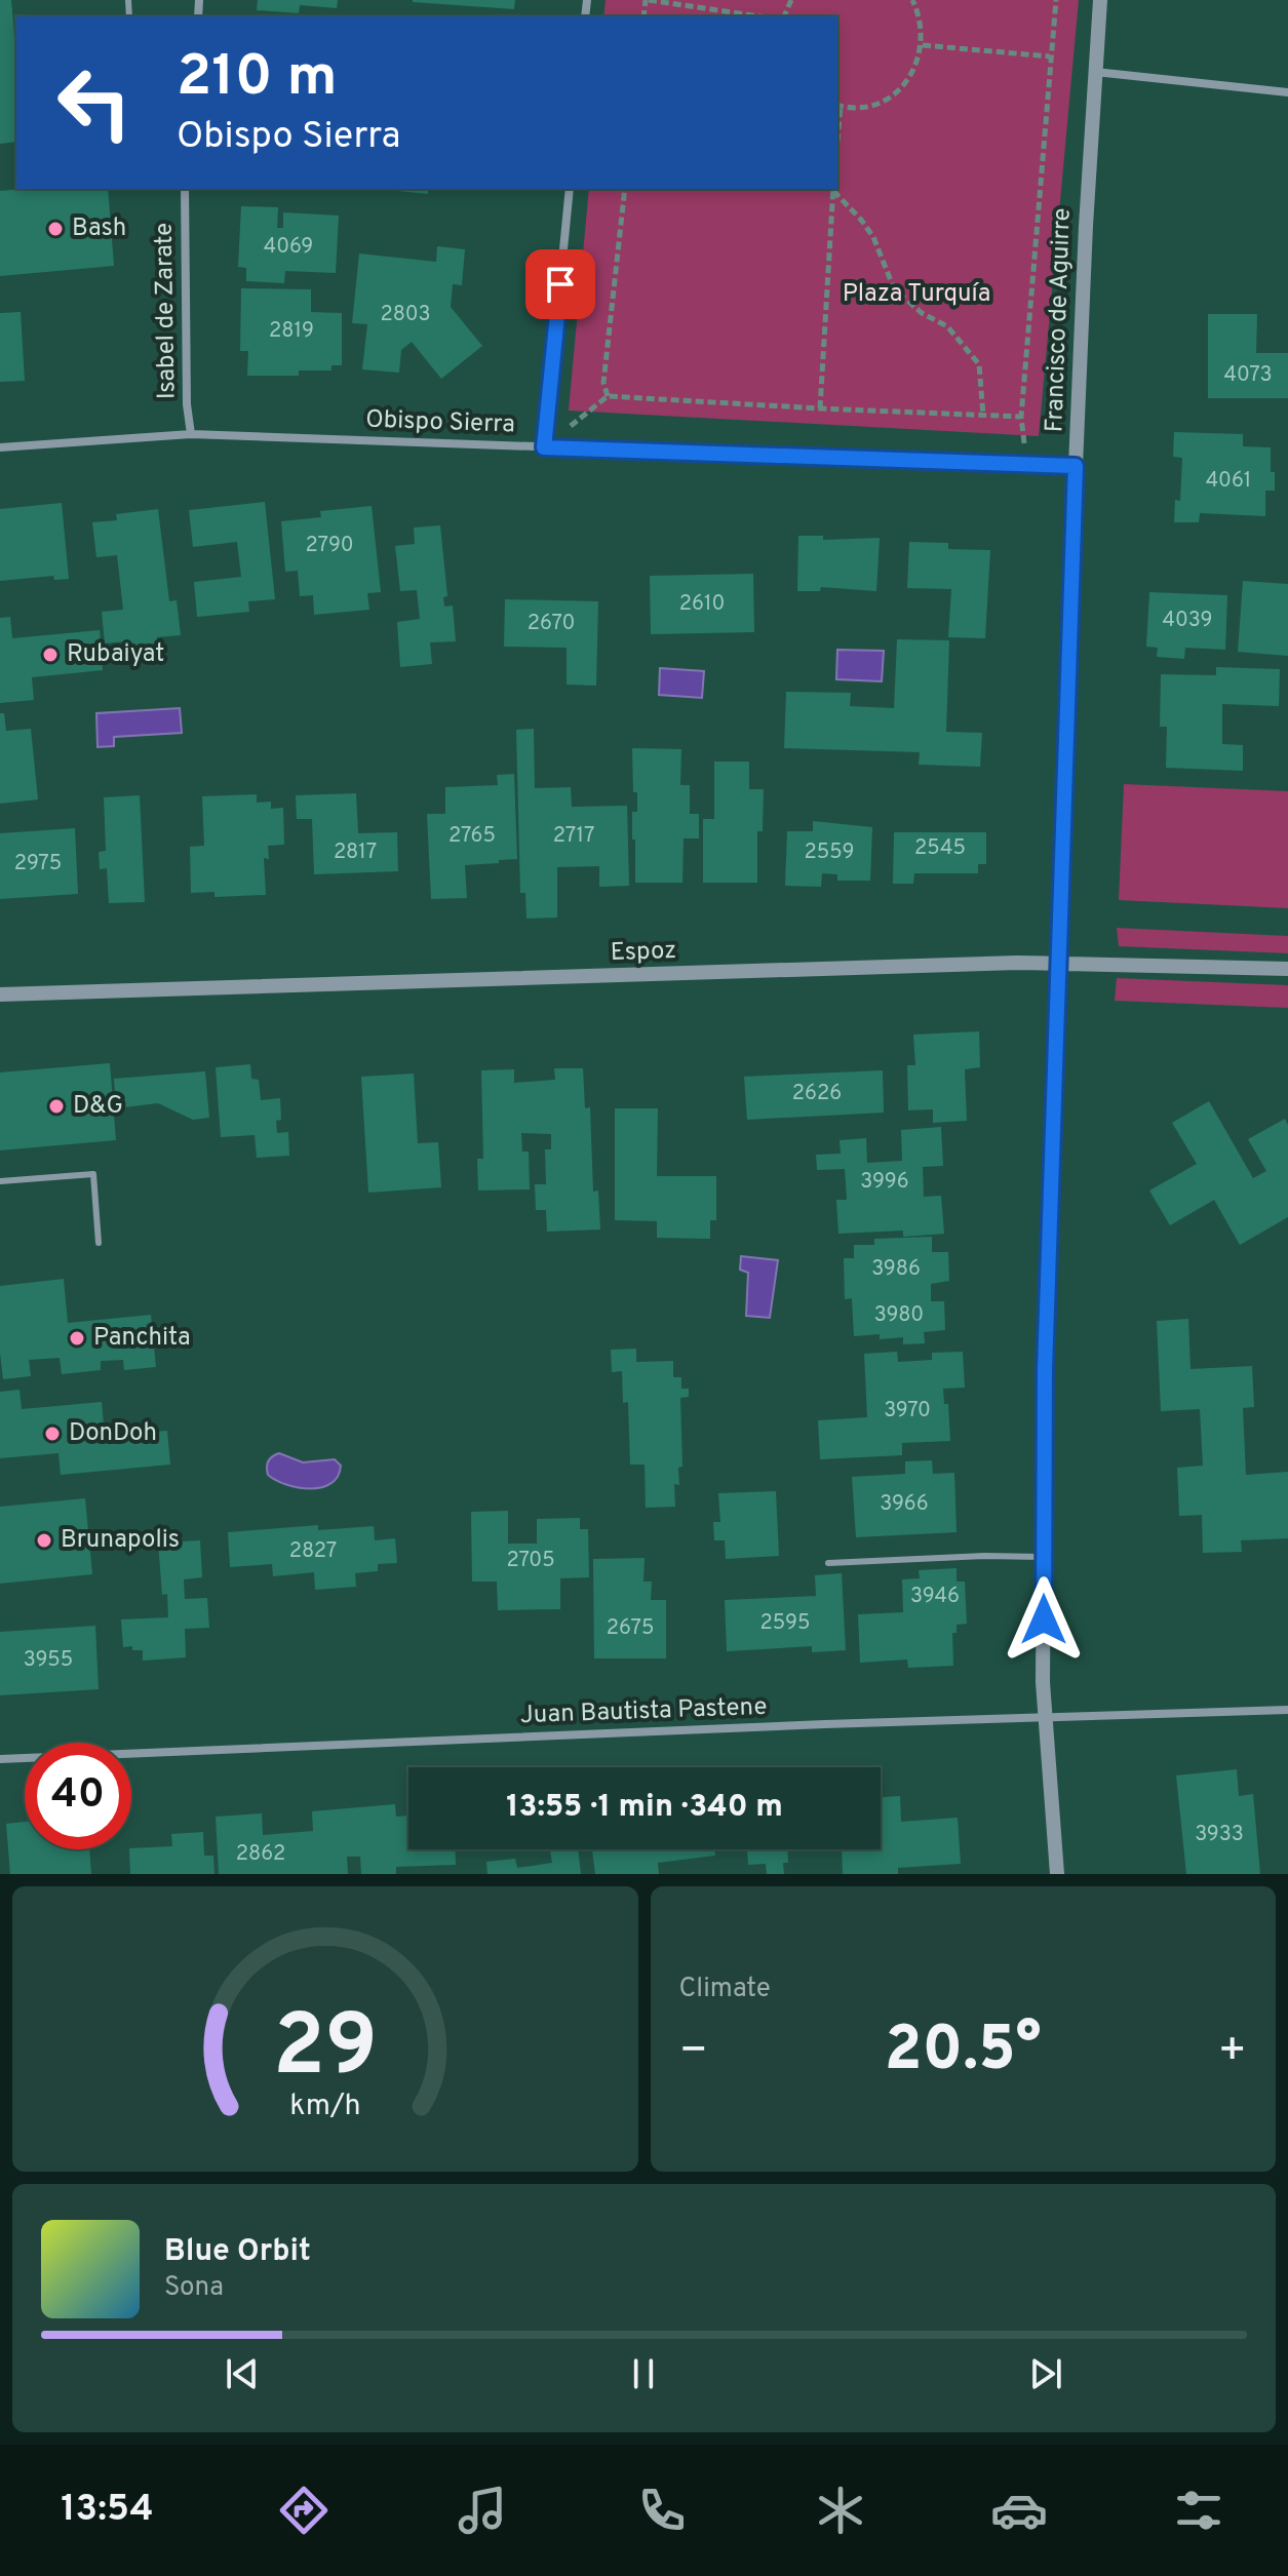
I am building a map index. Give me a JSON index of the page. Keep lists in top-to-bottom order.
{
  "streets": {
    "street": [
      "Isabel de Zarate",
      "Francisco de Aguirre",
      "Obispo Sierra",
      "Espoz",
      "Juan Bautista Pastene"
    ]
  },
  "crossings": [
    ["Isabel de Zarate", "Obispo Sierra"],
    ["Francisco de Aguirre", "Obispo Sierra"],
    ["Francisco de Aguirre", "Espoz"],
    ["Francisco de Aguirre", "Juan Bautista Pastene"]
  ],
  "parks": ["Plaza Turquía"],
  "places": [
    "Bash",
    "Rubaiyat",
    "D&G",
    "Panchita",
    "DonDoh",
    "Brunapolis"
  ],
  "house_numbers": [
    "4069",
    "2803",
    "2819",
    "4073",
    "4061",
    "2790",
    "2610",
    "4039",
    "2670",
    "2765",
    "2717",
    "2545",
    "2817",
    "2559",
    "2975",
    "2626",
    "3996",
    "3986",
    "3980",
    "3970",
    "3966",
    "2827",
    "2705",
    "3946",
    "2595",
    "2675",
    "3955",
    "3933",
    "2862"
  ],
  "page": {
    "turn": ["210 m", "Obispo Sierra"],
    "limit": "40",
    "trip": "13:55 · 1 min · 340 m",
    "tile": "Climate",
    "heat": ["−", "20.5°", "+"],
    "song": ["Blue Orbit", "Sona"],
    "tabs": "13:54",
    "gauge": ["29", "km/h"]
  }
}
